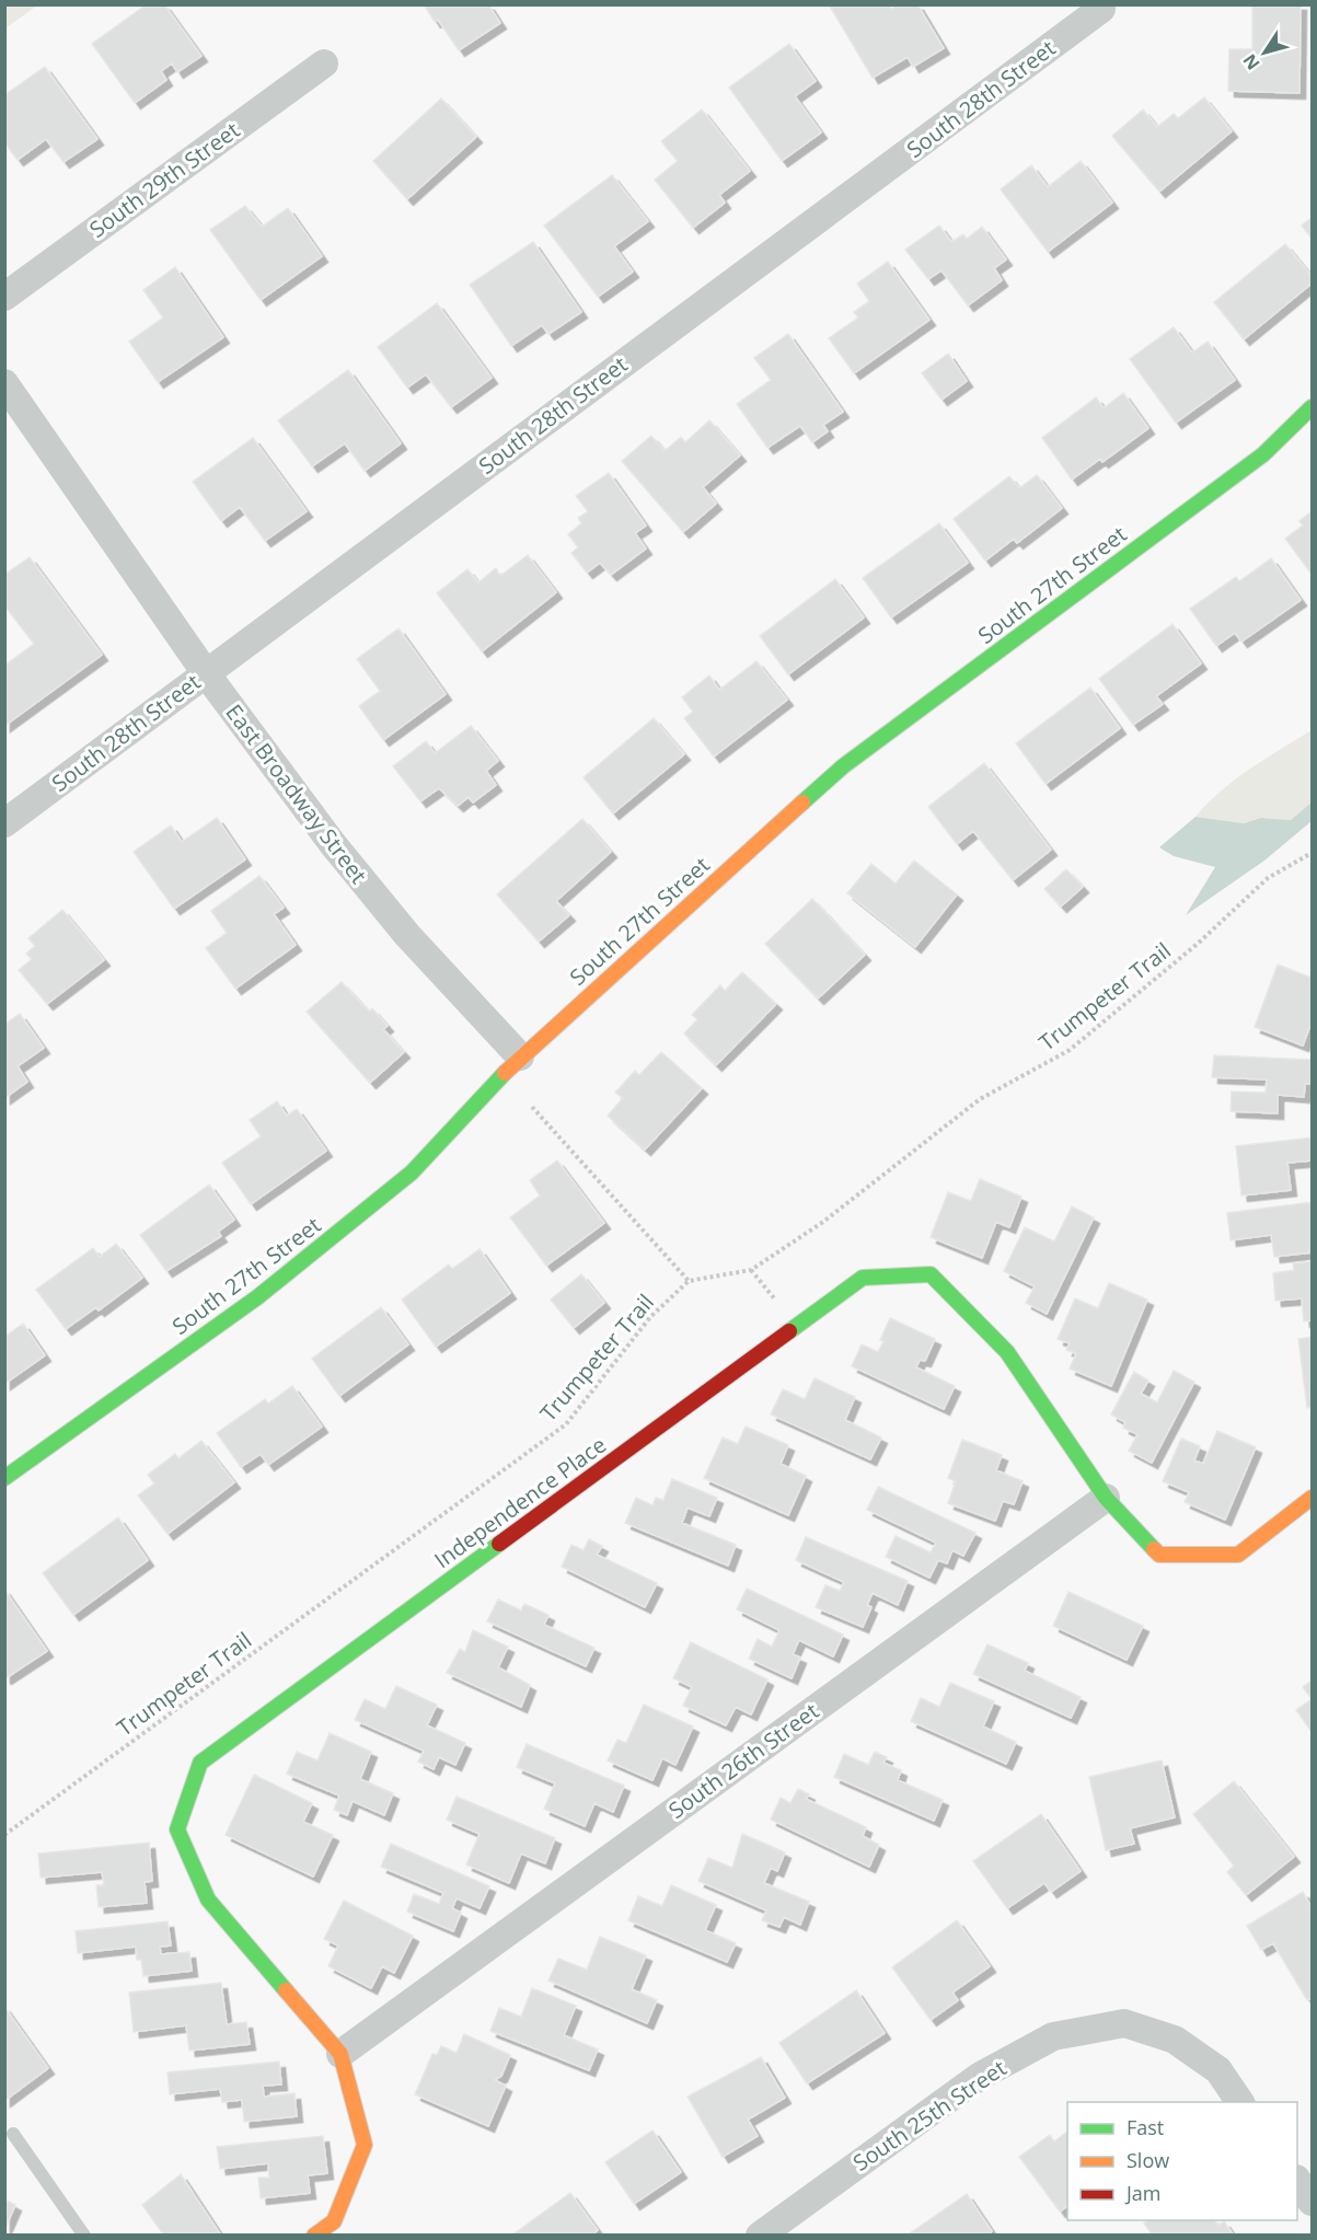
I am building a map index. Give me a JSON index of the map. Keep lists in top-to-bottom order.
{
  "streets": {
    "street": [
      "South 28th Street",
      "South 29th Street",
      "South 27th Street",
      "East Broadway Street",
      "Independence Place",
      "South 26th Street",
      "South 25th Street"
    ],
    "path": ["Trumpeter Trail"]
  },
  "crossings": [
    ["South 28th Street", "East Broadway Street"],
    ["South 27th Street", "East Broadway Street"],
    ["Independence Place", "South 26th Street"]
  ],
  "legend": ["Fast", "Slow", "Jam"],
  "north": "bottom left"
}
